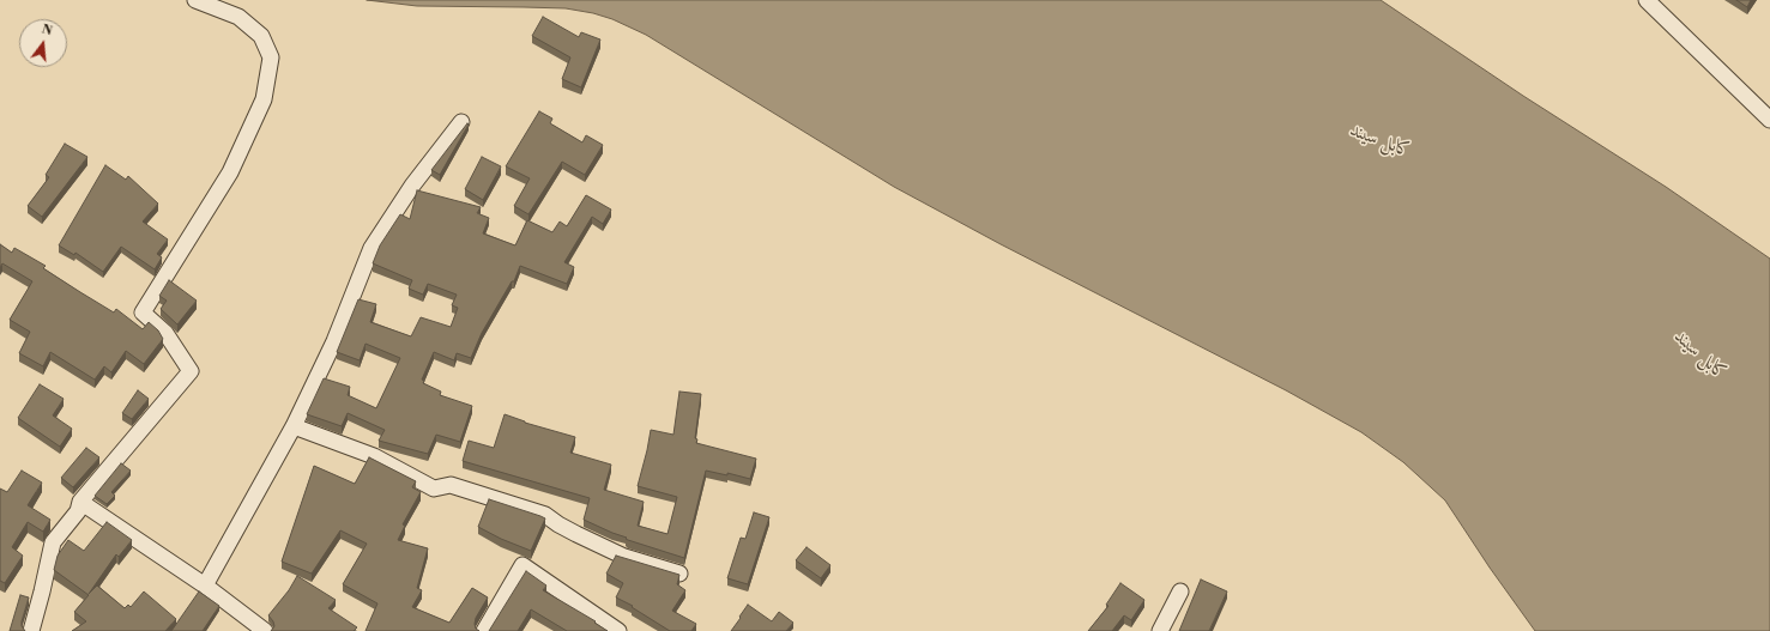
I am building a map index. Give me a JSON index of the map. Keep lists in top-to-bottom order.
{
  "water": ["کابل سيند"],
  "north": "top"
}
